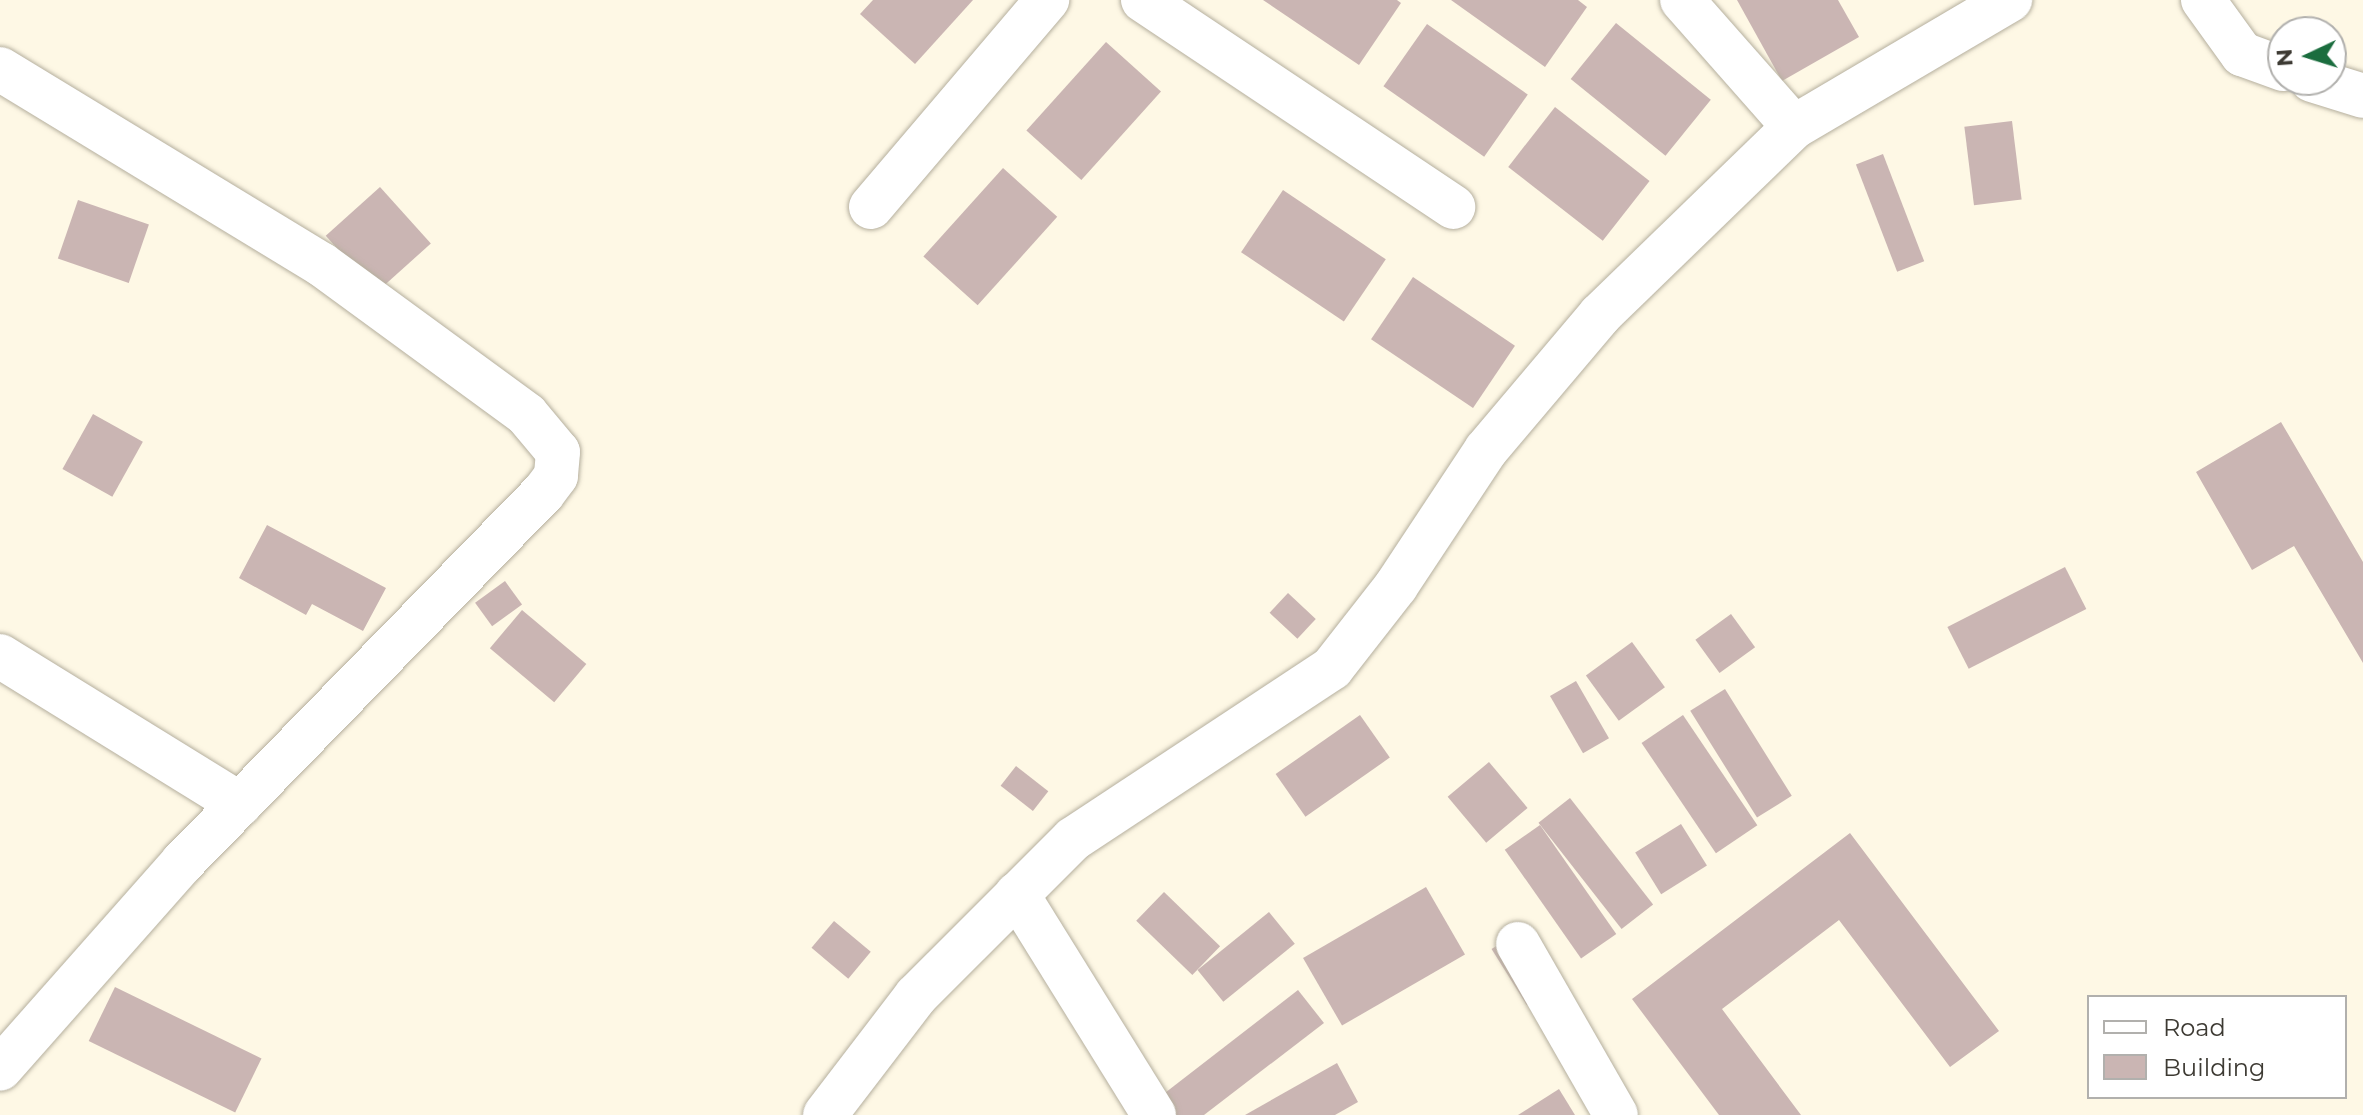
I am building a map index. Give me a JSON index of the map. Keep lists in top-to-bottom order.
{
  "legend": ["Road", "Building"],
  "north": "left"
}
